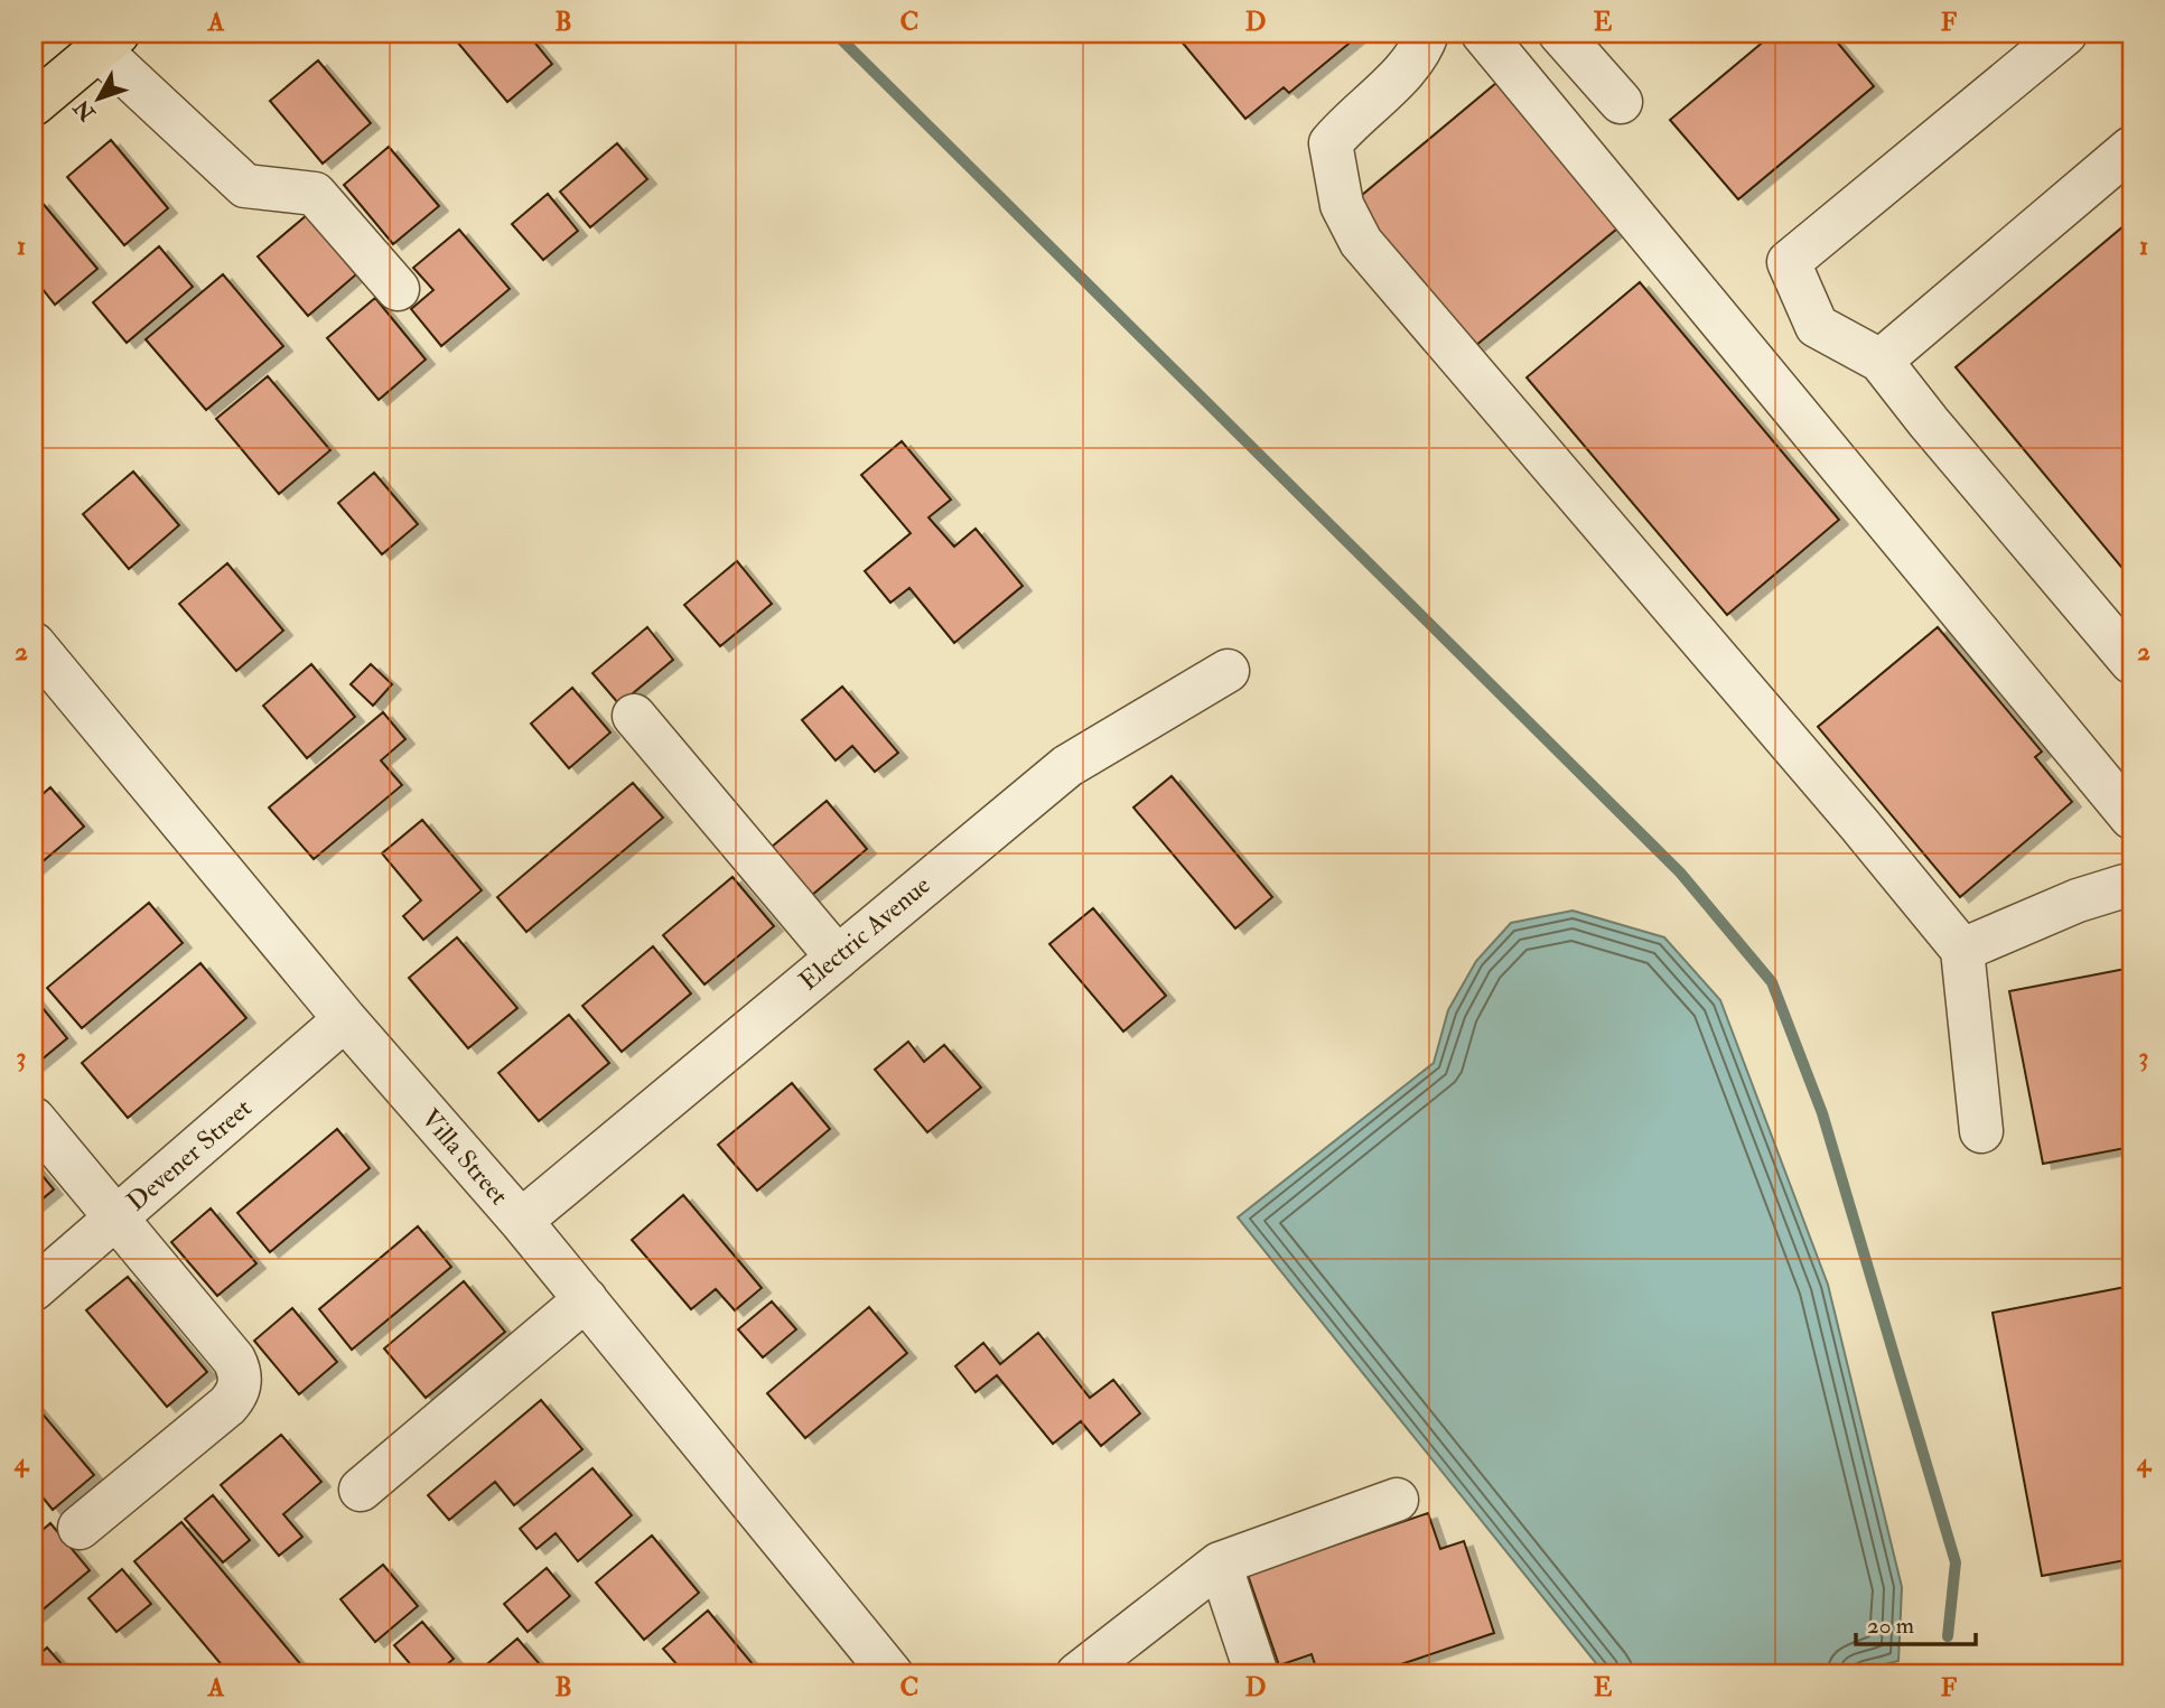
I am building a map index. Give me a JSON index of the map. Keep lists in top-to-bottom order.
{
  "streets": {
    "street": ["Electric Avenue", "Devener Street", "Villa Street"]
  },
  "crossings": [
    ["Electric Avenue", "Villa Street"],
    ["Devener Street", "Villa Street"]
  ],
  "scale_bar": "20 m",
  "north": "bottom left",
  "grid": {
    "columns": [
      "A",
      "B",
      "C",
      "D",
      "E",
      "F"
    ],
    "rows": [
      "1",
      "2",
      "3",
      "4"
    ]
  }
}
